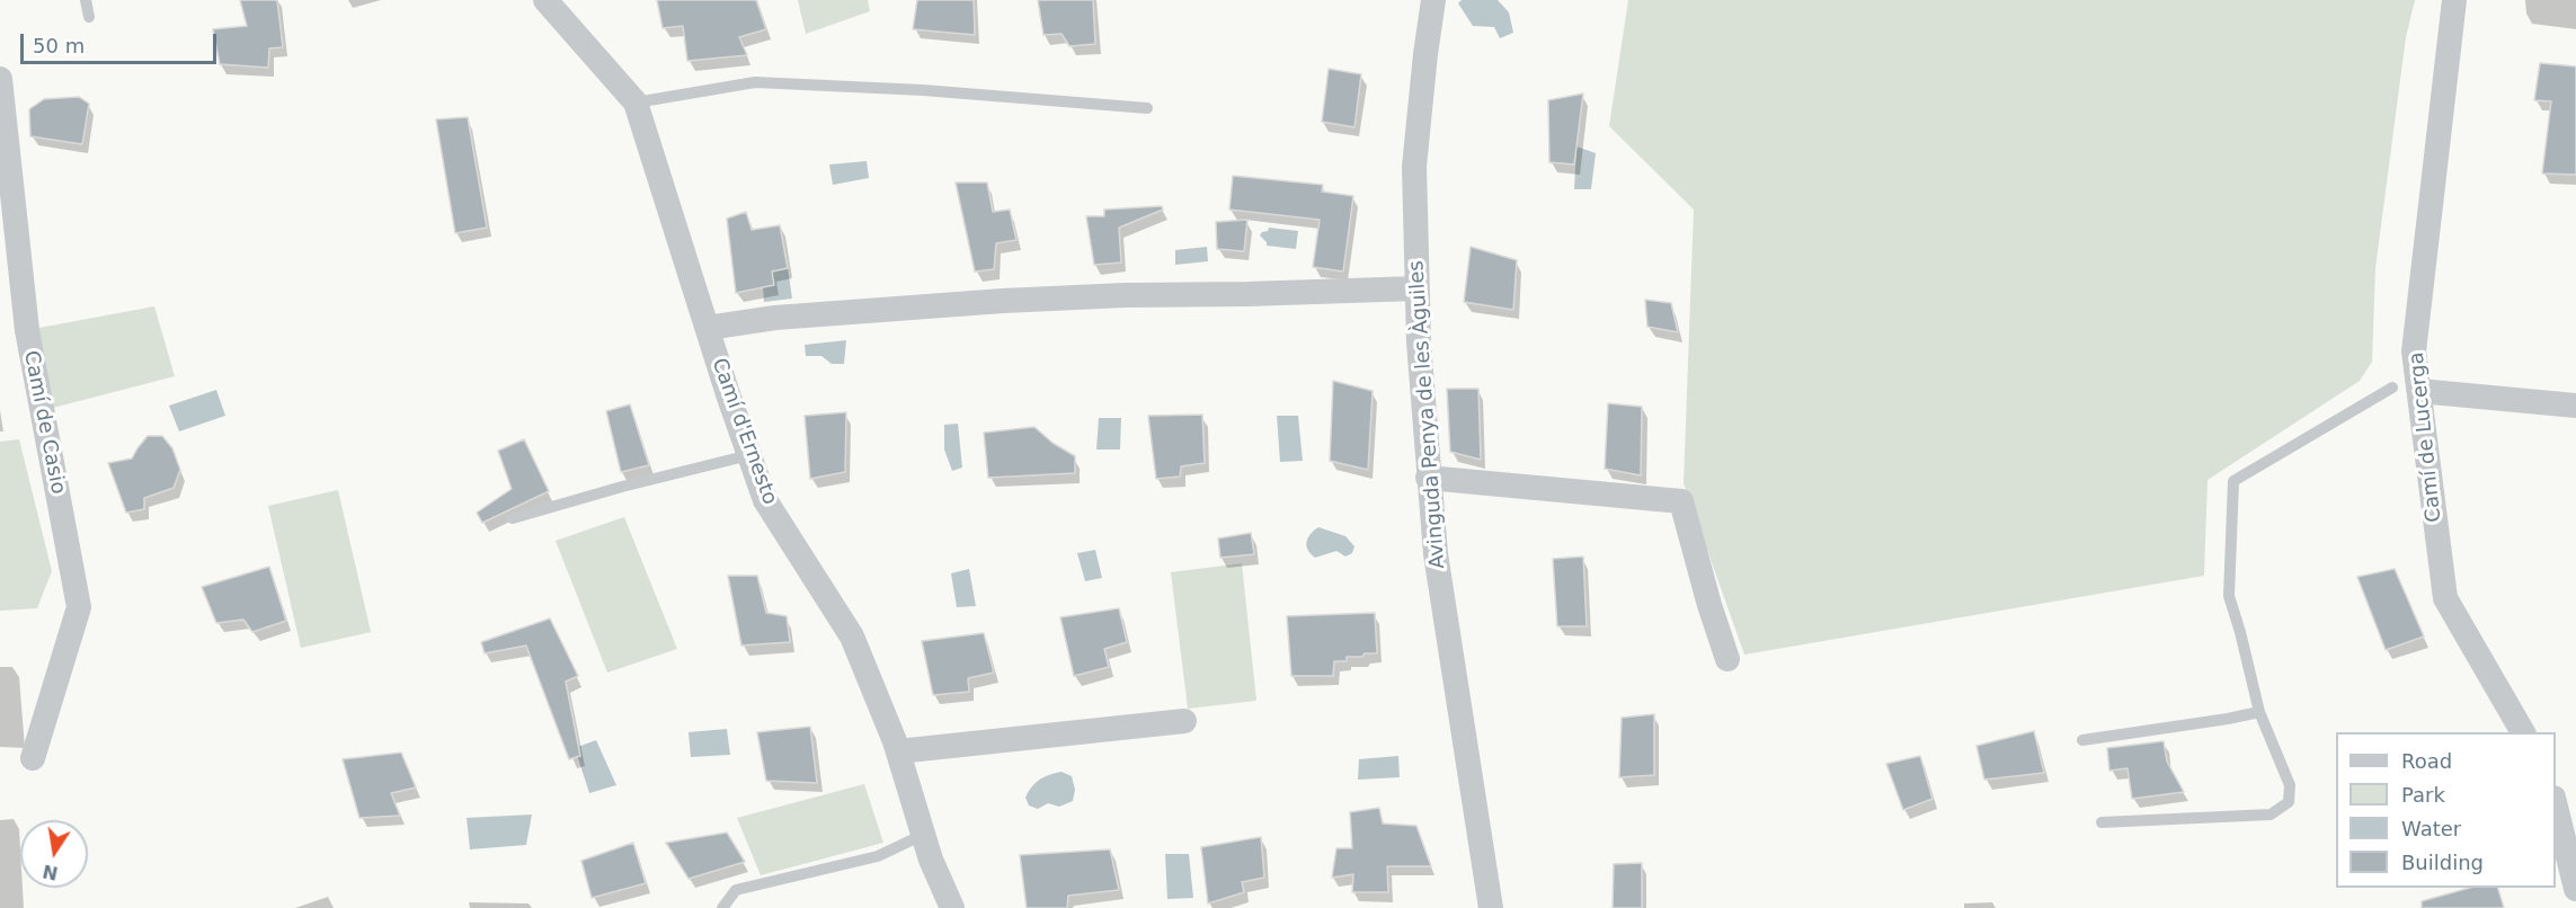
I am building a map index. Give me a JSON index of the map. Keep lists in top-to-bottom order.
{
  "streets": {
    "street": [
      "Avinguda Penya de les Àguiles",
      "Camí de Casio",
      "Camí d'Ernesto",
      "Camí de Lucerga"
    ]
  },
  "legend": [
    "Road",
    "Park",
    "Water",
    "Building"
  ],
  "scale_bar": "50 m",
  "north": "bottom"
}
